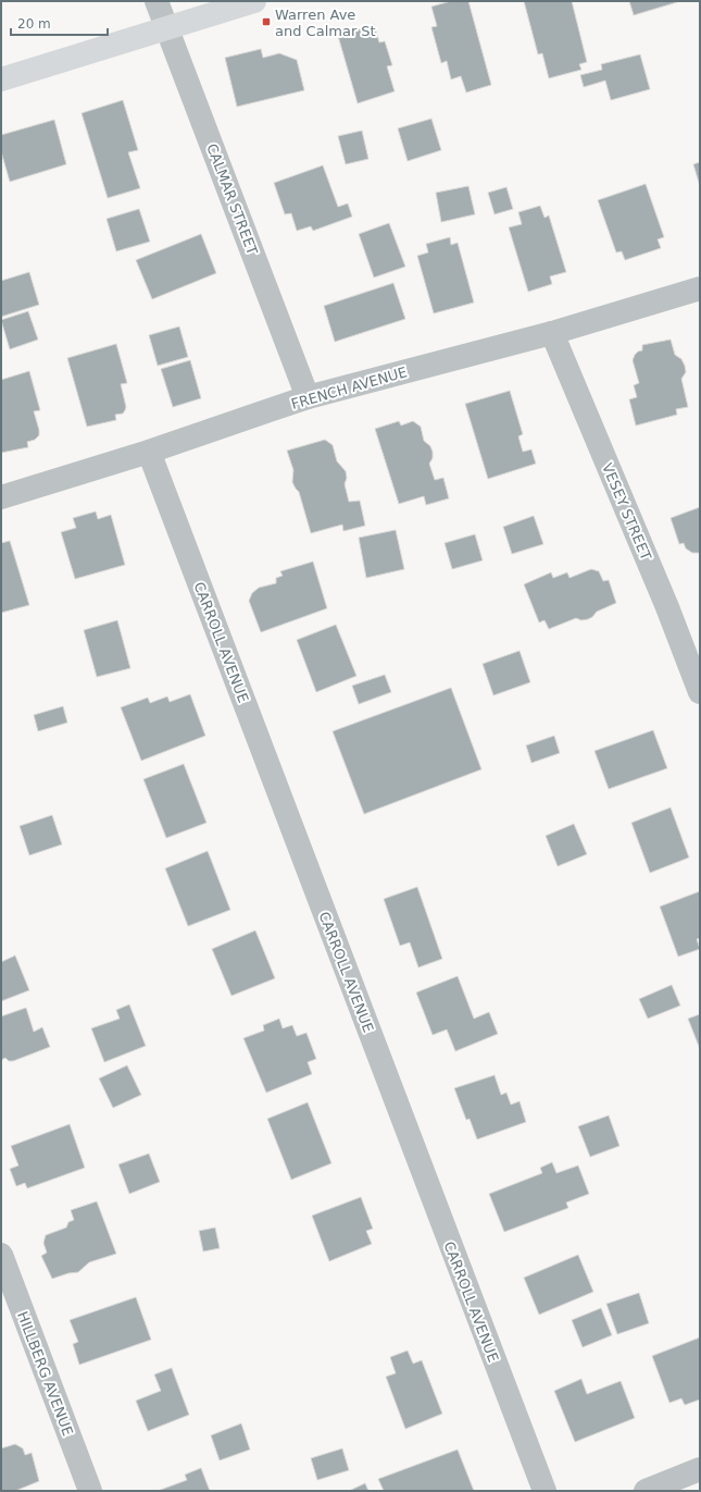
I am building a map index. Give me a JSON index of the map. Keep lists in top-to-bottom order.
{
  "streets": {
    "street": [
      "CALMAR STREET",
      "FRENCH AVENUE",
      "VESEY STREET",
      "CARROLL AVENUE",
      "HILLBERG AVENUE"
    ]
  },
  "crossings": [
    ["CALMAR STREET", "FRENCH AVENUE"],
    ["FRENCH AVENUE", "VESEY STREET"],
    ["FRENCH AVENUE", "CARROLL AVENUE"]
  ],
  "places": {
    "transit": ["Warren Ave and Calmar St"]
  },
  "scale_bar": "20 m"
}
